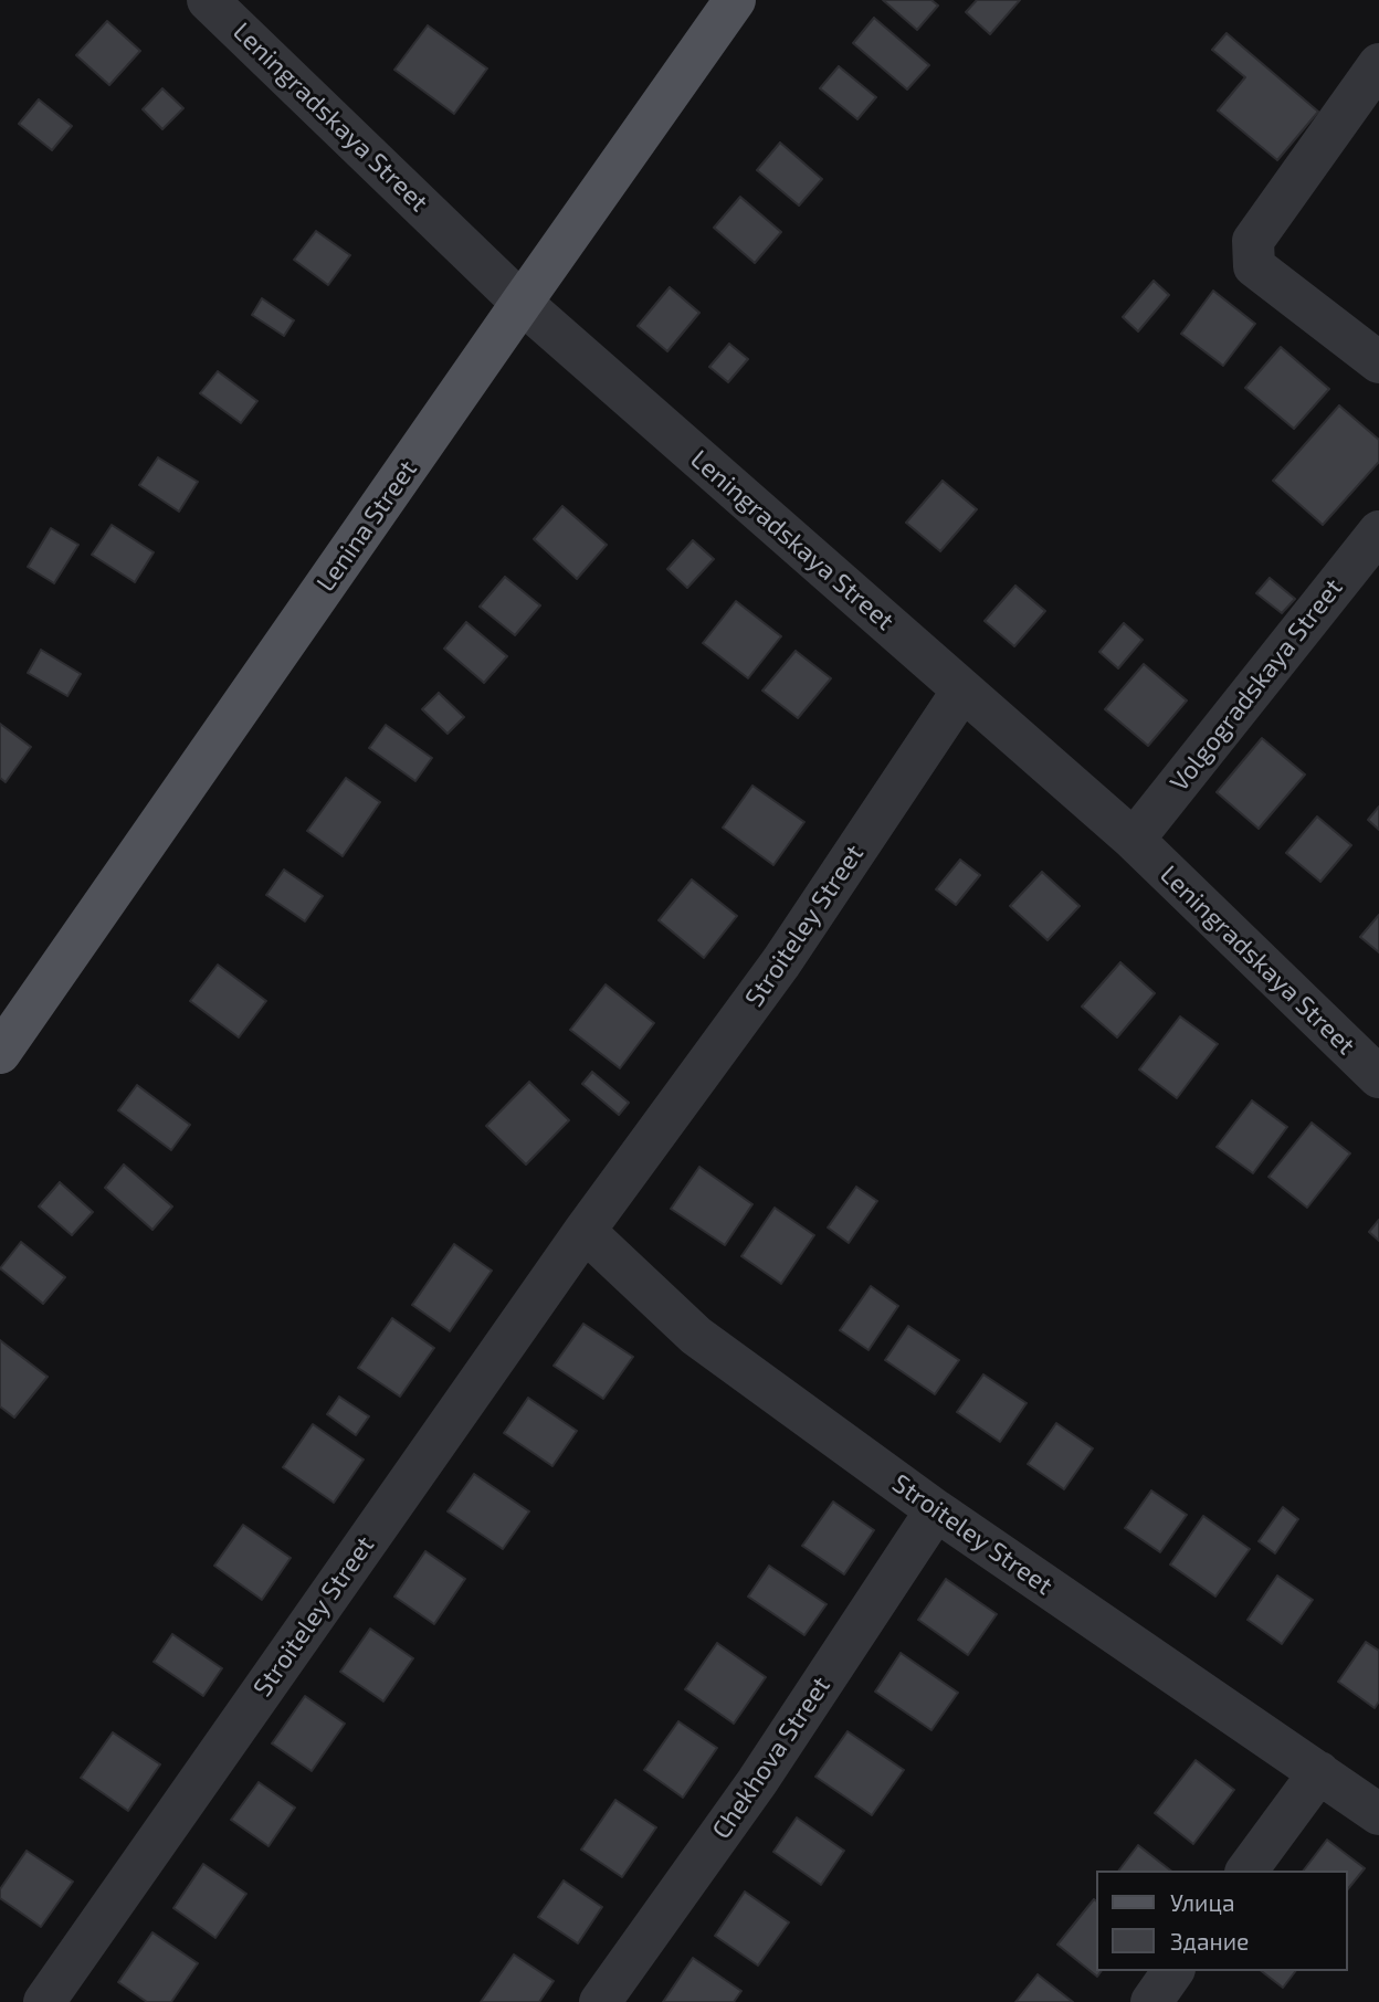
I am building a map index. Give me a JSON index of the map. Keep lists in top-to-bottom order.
{
  "streets": {
    "main road": ["Lenina Street"],
    "street": [
      "Leningradskaya Street",
      "Volgogradskaya Street",
      "Stroiteley Street",
      "Chekhova Street"
    ]
  },
  "crossings": [
    ["Leningradskaya Street", "Lenina Street"],
    ["Leningradskaya Street", "Volgogradskaya Street"],
    ["Leningradskaya Street", "Stroiteley Street"],
    ["Stroiteley Street", "Chekhova Street"]
  ],
  "legend": ["Улица", "Здание"]
}
